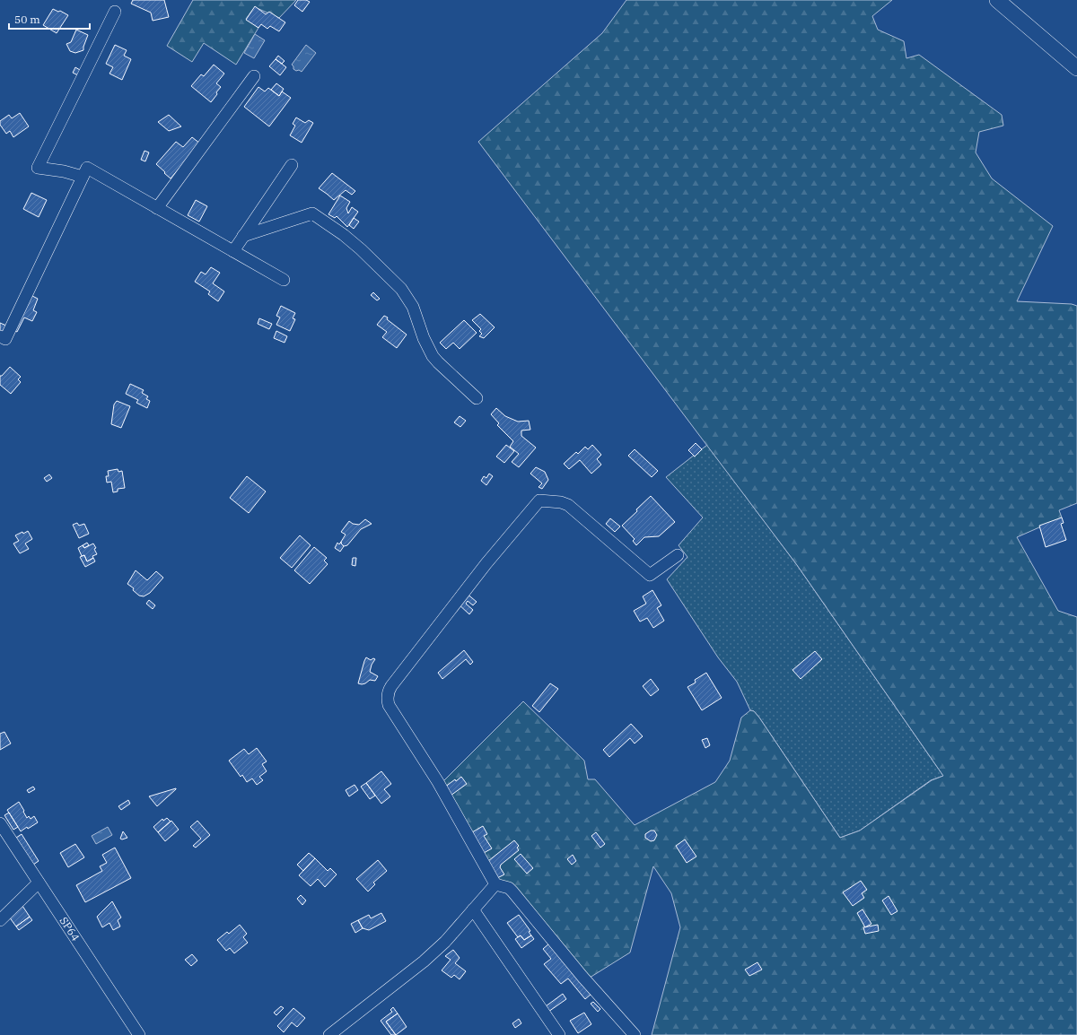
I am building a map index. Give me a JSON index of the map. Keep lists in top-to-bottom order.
{
  "streets": {
    "street": ["SP64"]
  },
  "scale_bar": "50 m"
}
